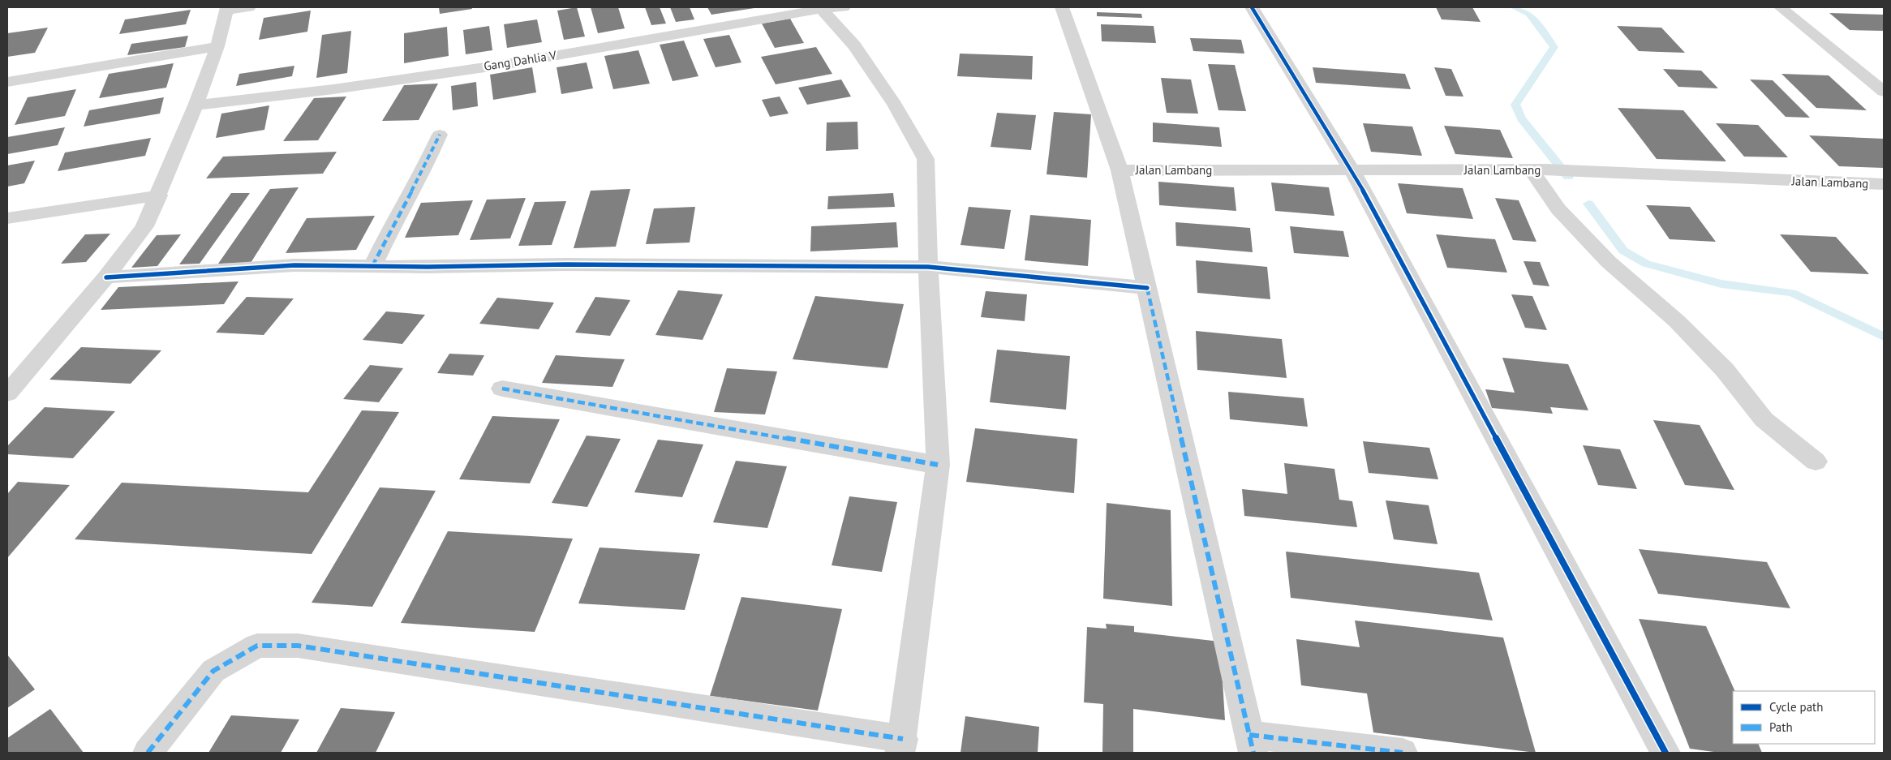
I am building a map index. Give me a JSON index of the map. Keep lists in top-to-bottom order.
{
  "streets": {
    "street": ["Gang Dahlia V", "Jalan Lambang"]
  },
  "legend": ["Cycle path", "Path"]
}
